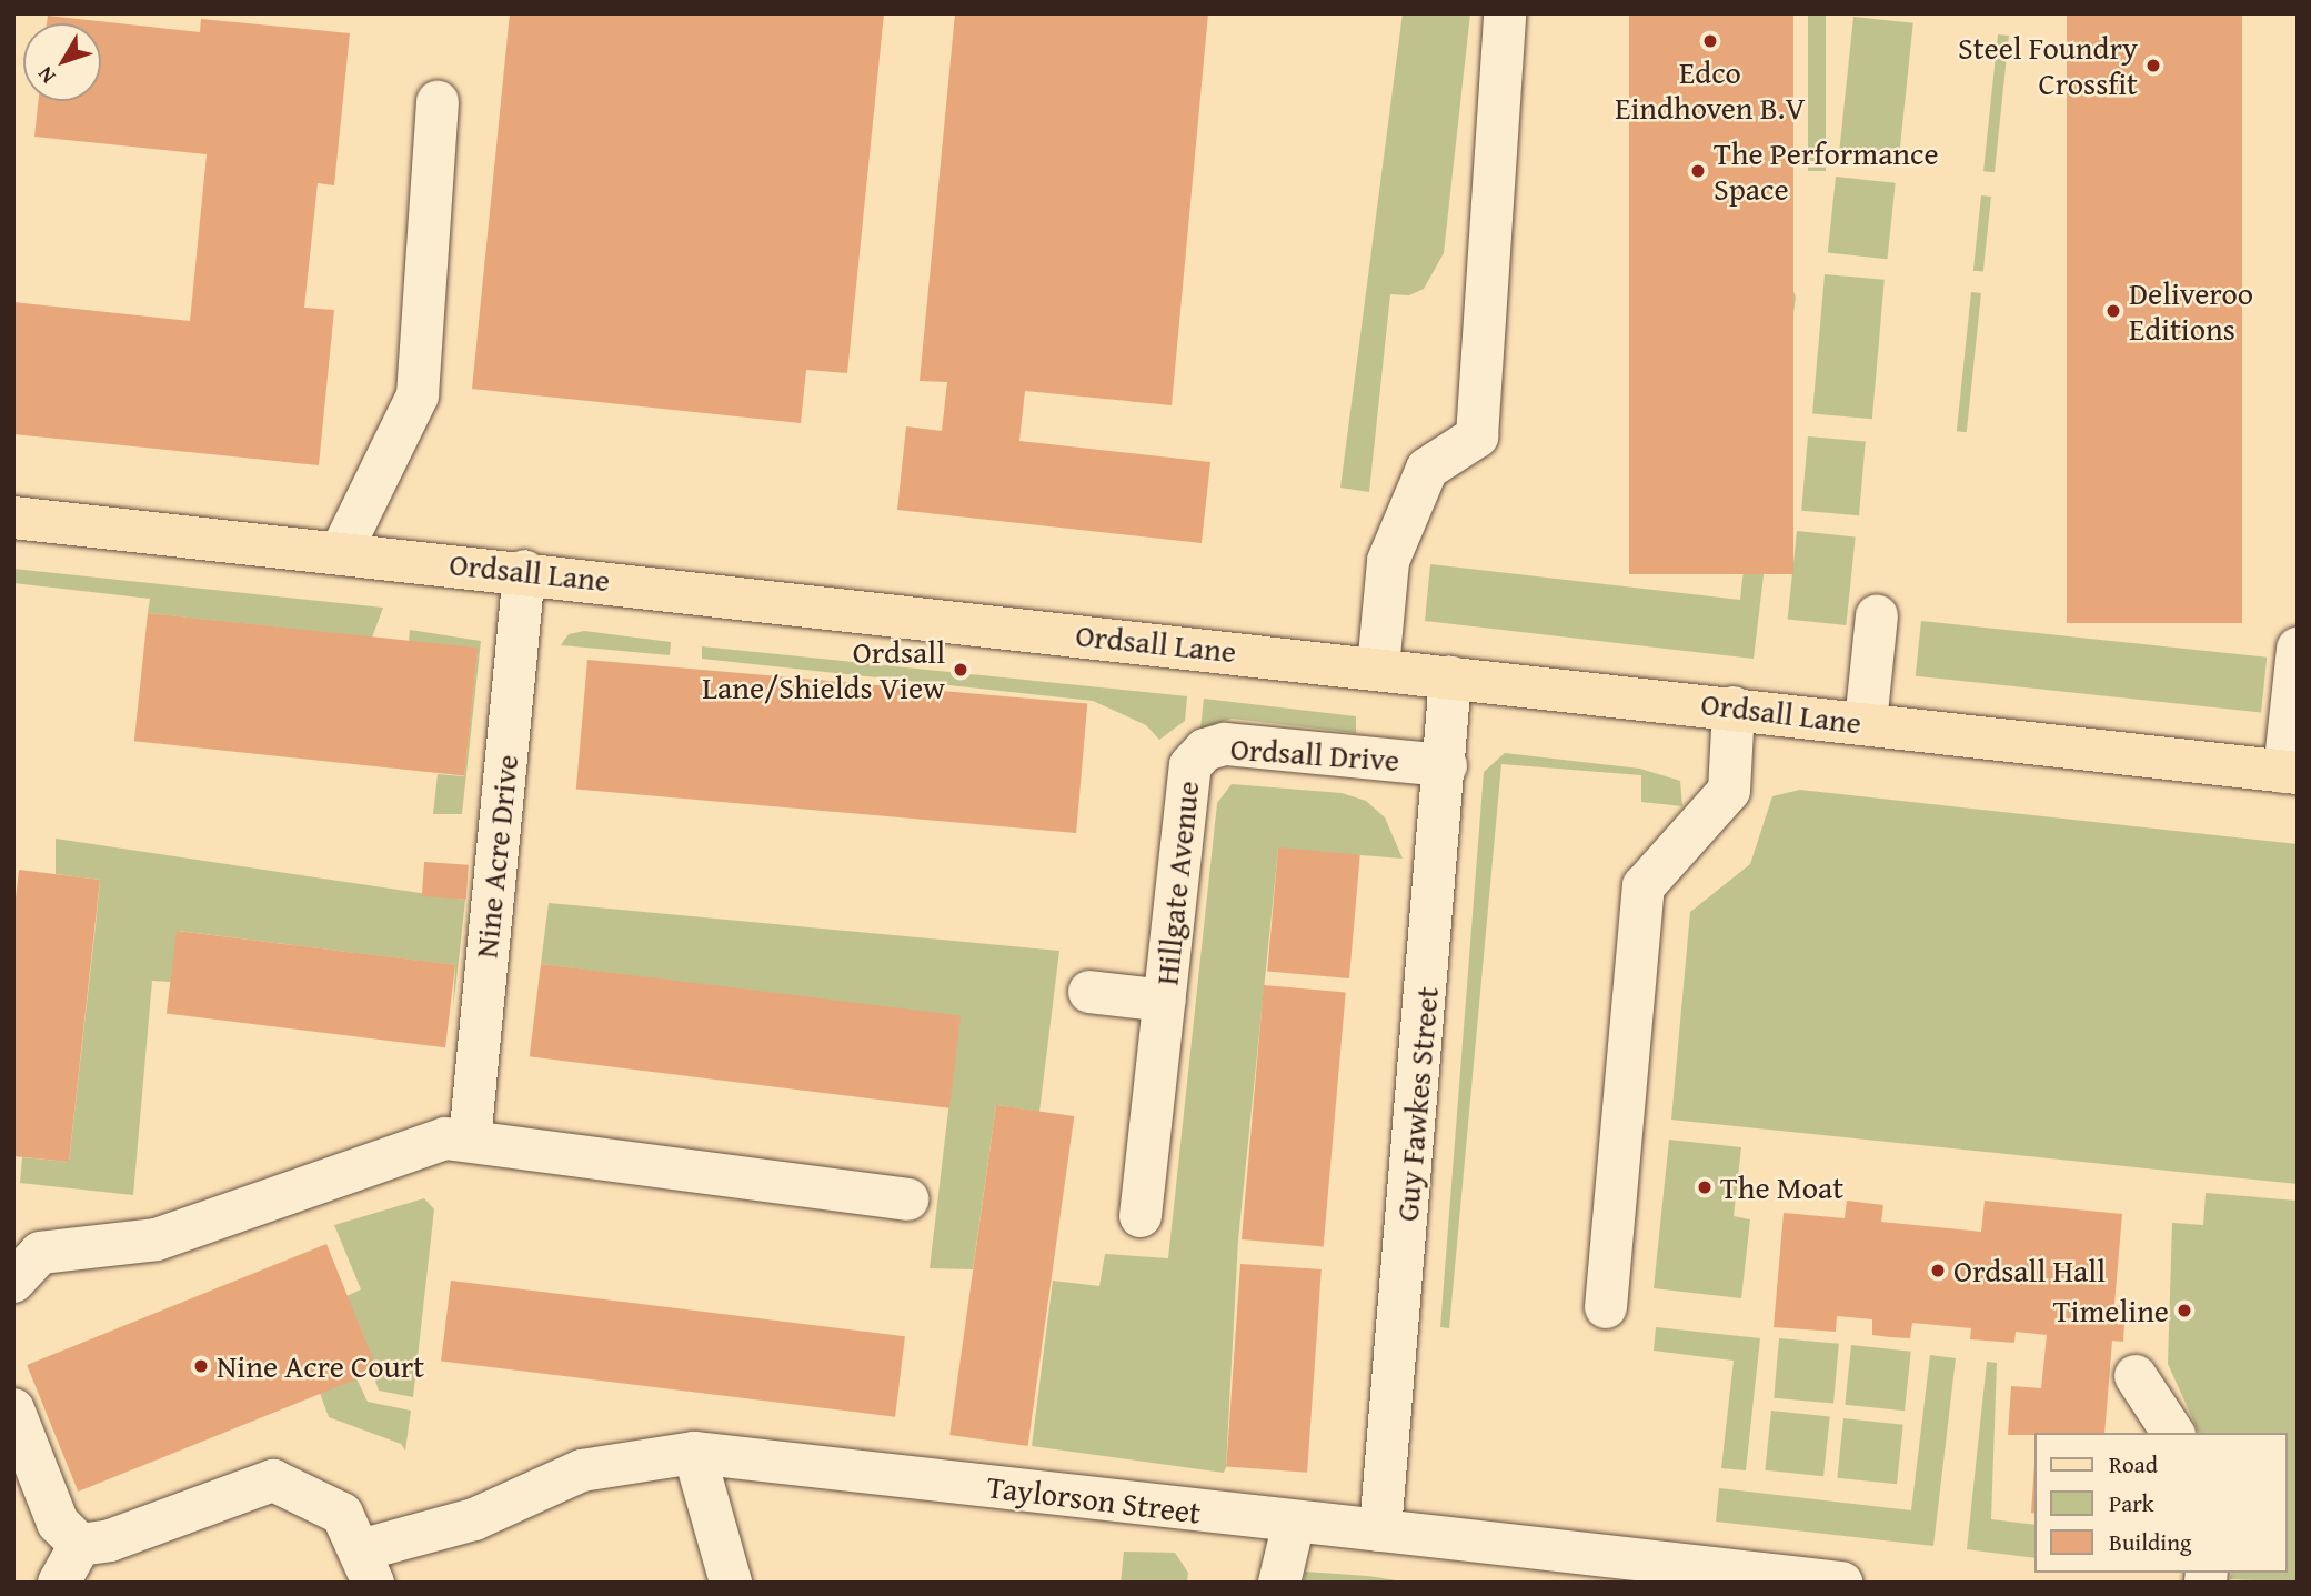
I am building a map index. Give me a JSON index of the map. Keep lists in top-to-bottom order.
{
  "streets": {
    "main road": ["Ordsall Lane"],
    "street": [
      "Ordsall Drive",
      "Nine Acre Drive",
      "Hillgate Avenue",
      "Guy Fawkes Street",
      "Taylorson Street"
    ]
  },
  "crossings": [
    ["Ordsall Lane", "Nine Acre Drive"],
    ["Ordsall Lane", "Guy Fawkes Street"],
    ["Ordsall Drive", "Hillgate Avenue"],
    ["Ordsall Drive", "Guy Fawkes Street"],
    ["Guy Fawkes Street", "Taylorson Street"]
  ],
  "places": [
    "Edco Eindhoven B.V",
    "Steel Foundry Crossfit",
    "The Performance Space",
    "Deliveroo Editions",
    "Ordsall Lane/Shields View",
    "The Moat",
    "Ordsall Hall",
    "Timeline",
    "Nine Acre Court"
  ],
  "legend": ["Road", "Park", "Building"],
  "north": "bottom left"
}
